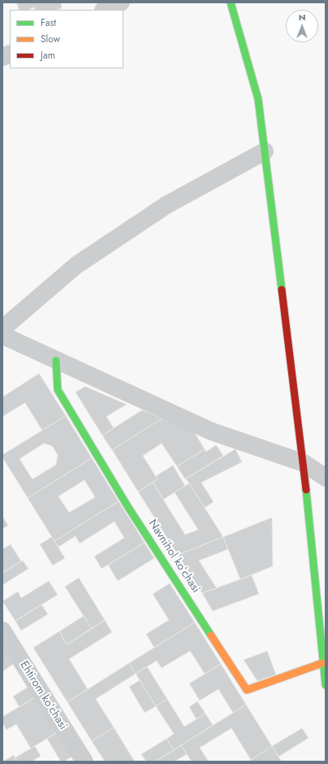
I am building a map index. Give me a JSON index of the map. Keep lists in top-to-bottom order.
{
  "streets": {
    "main road": ["Navnihol koʻchasi"],
    "street": ["Ehtirom koʻchasi"]
  },
  "legend": ["Fast", "Slow", "Jam"],
  "north": "top"
}
